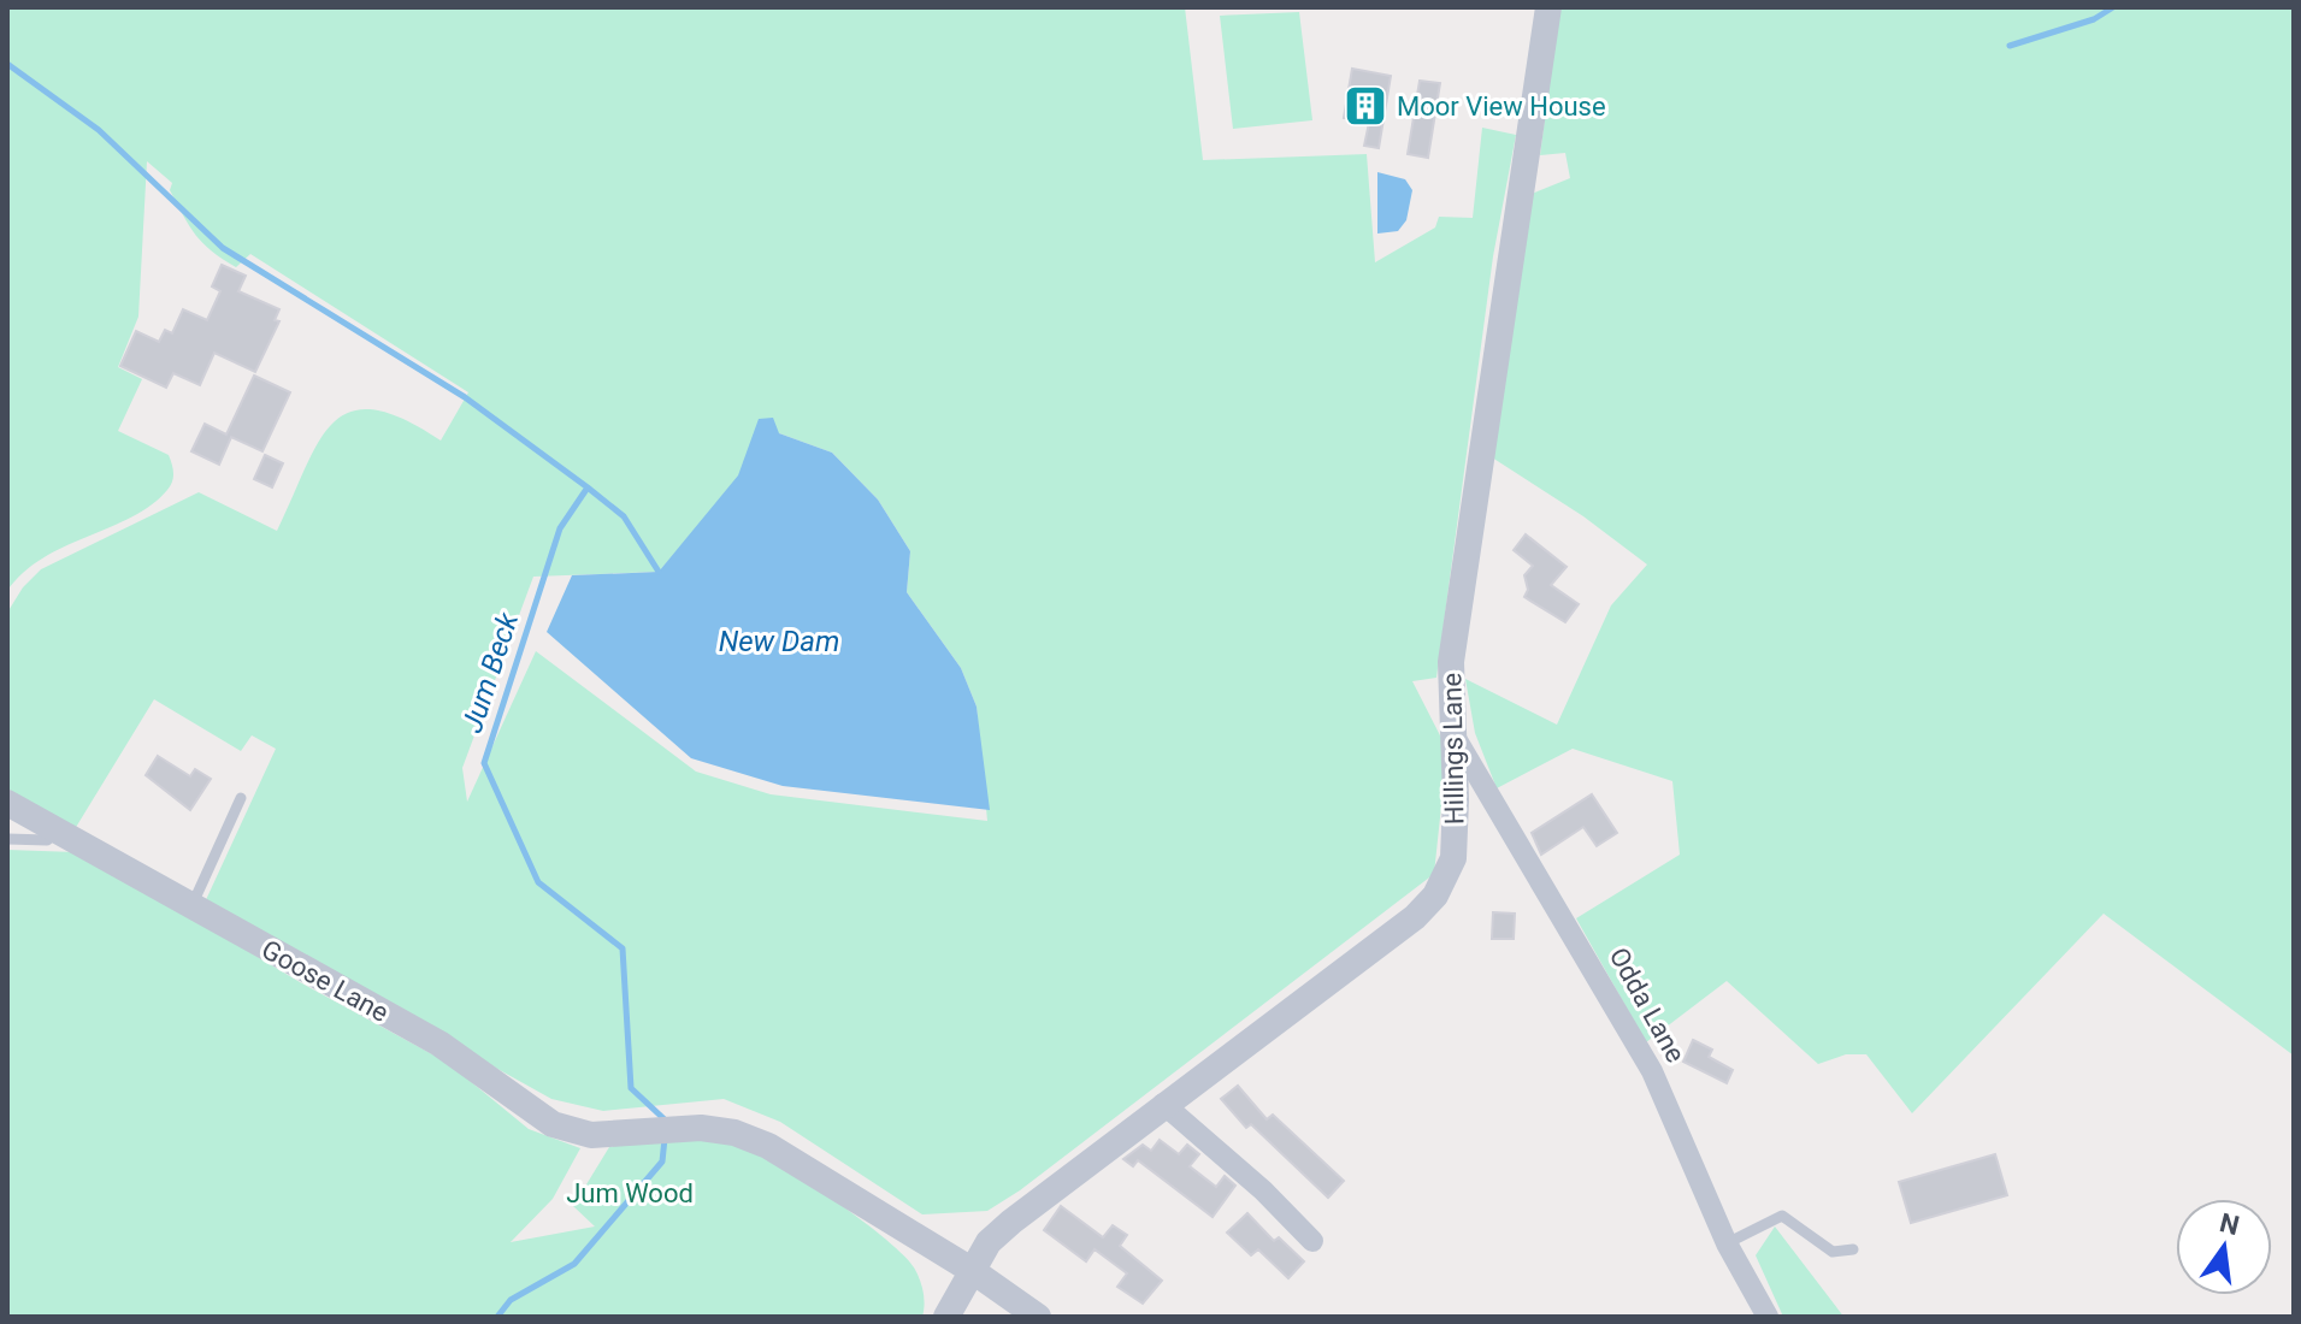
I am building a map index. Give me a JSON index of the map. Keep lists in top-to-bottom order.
{
  "streets": {
    "street": ["Hillings Lane", "Goose Lane", "Odda Lane"]
  },
  "crossings": [
    ["Hillings Lane", "Goose Lane"],
    ["Hillings Lane", "Odda Lane"]
  ],
  "water": ["New Dam", "Jum Beck"],
  "parks": ["Jum Wood"],
  "places": {
    "building": ["Moor View House"]
  },
  "north": "top"
}
